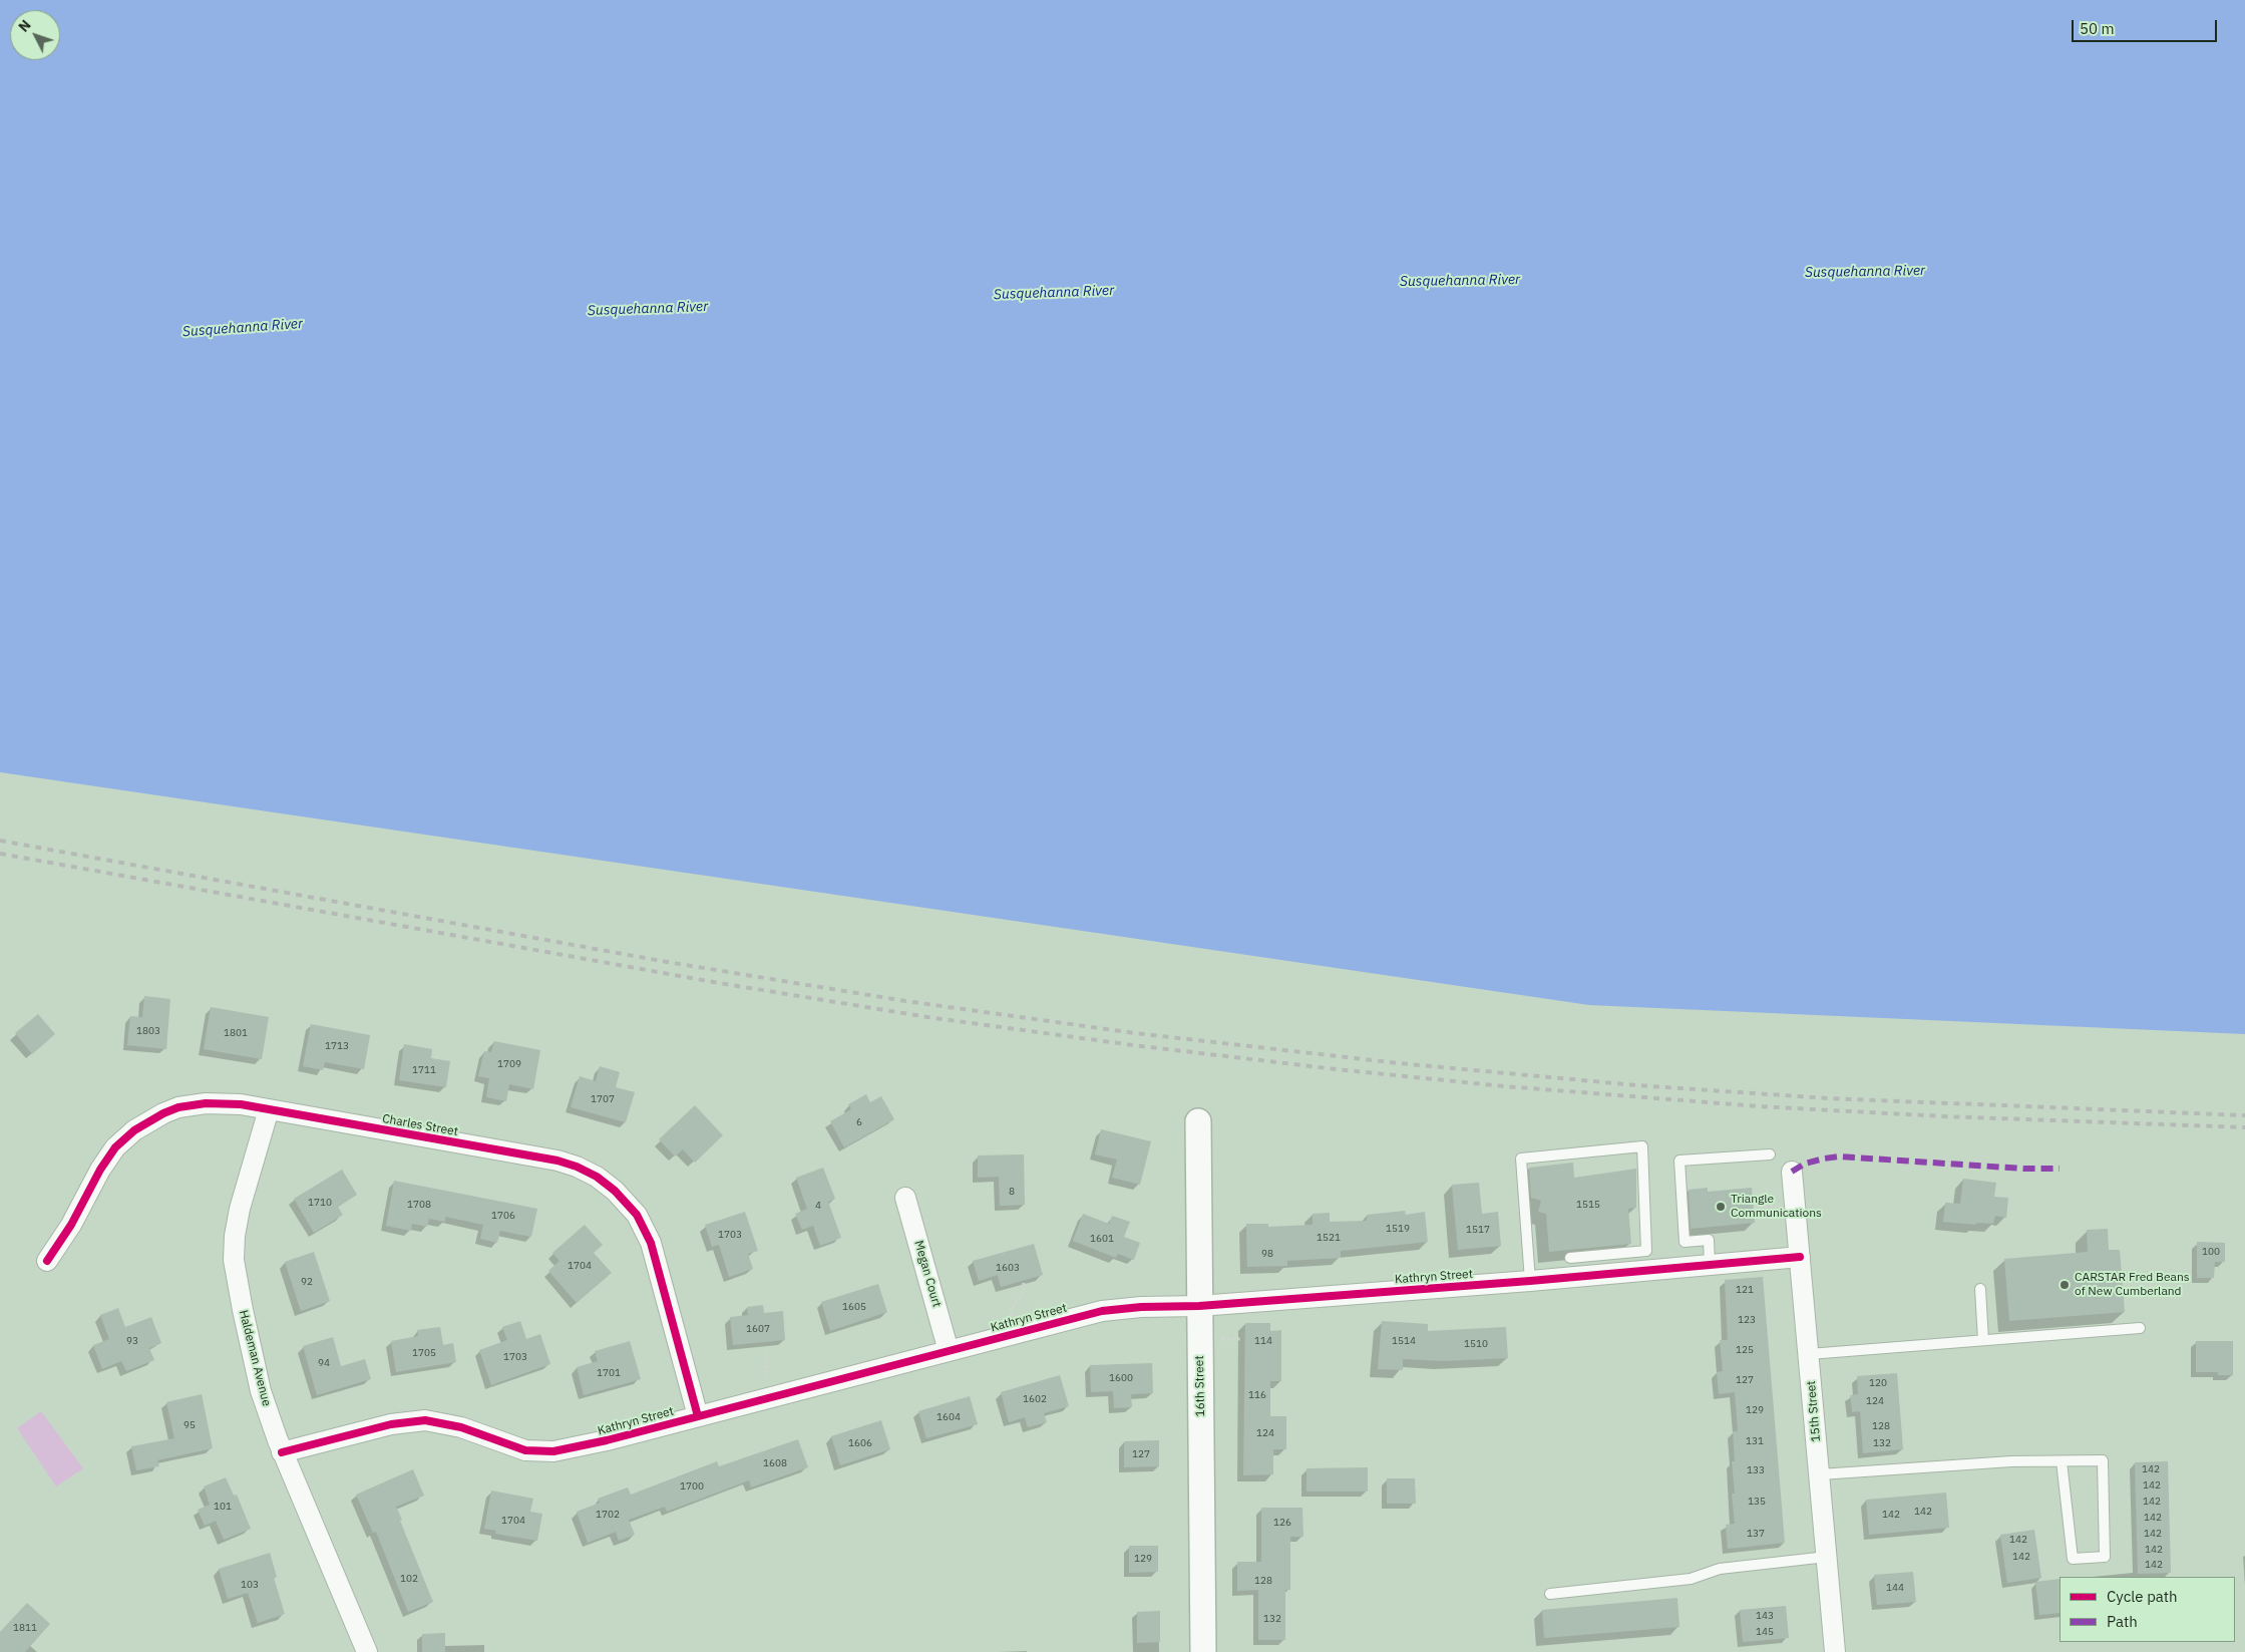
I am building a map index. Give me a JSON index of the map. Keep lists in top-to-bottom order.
{
  "streets": {
    "street": [
      "Charles Street",
      "Megan Court",
      "Kathryn Street",
      "Haldeman Avenue",
      "16th Street",
      "15th Street"
    ]
  },
  "crossings": [
    ["Charles Street", "Kathryn Street"],
    ["Charles Street", "Haldeman Avenue"],
    ["Megan Court", "Kathryn Street"],
    ["Kathryn Street", "Haldeman Avenue"],
    ["Kathryn Street", "16th Street"],
    ["Kathryn Street", "15th Street"]
  ],
  "water": ["Susquehanna River"],
  "places": ["Triangle Communications", "CARSTAR Fred Beans of New Cumberland"],
  "house_numbers": [
    "1803",
    "1801",
    "1713",
    "1709",
    "1711",
    "1707",
    "6",
    "8",
    "1710",
    "1708",
    "1515",
    "4",
    "1706",
    "1519",
    "1517",
    "1703",
    "1521",
    "1601",
    "100",
    "98",
    "1704",
    "1603",
    "92",
    "121",
    "1605",
    "123",
    "1607",
    "93",
    "114",
    "1514",
    "1510",
    "125",
    "1705",
    "1703",
    "94",
    "1701",
    "1600",
    "127",
    "120",
    "116",
    "1602",
    "124",
    "129",
    "1604",
    "95",
    "128",
    "124",
    "131",
    "1606",
    "132",
    "127",
    "1608",
    "142",
    "133",
    "142",
    "1700",
    "135",
    "142",
    "101",
    "142",
    "1702",
    "142",
    "142",
    "1704",
    "126",
    "137",
    "142",
    "142",
    "142",
    "142",
    "129",
    "142",
    "102",
    "128",
    "103",
    "144",
    "143",
    "132",
    "1811",
    "145"
  ],
  "legend": ["Cycle path", "Path"],
  "scale_bar": "50 m",
  "north": "top left"
}
